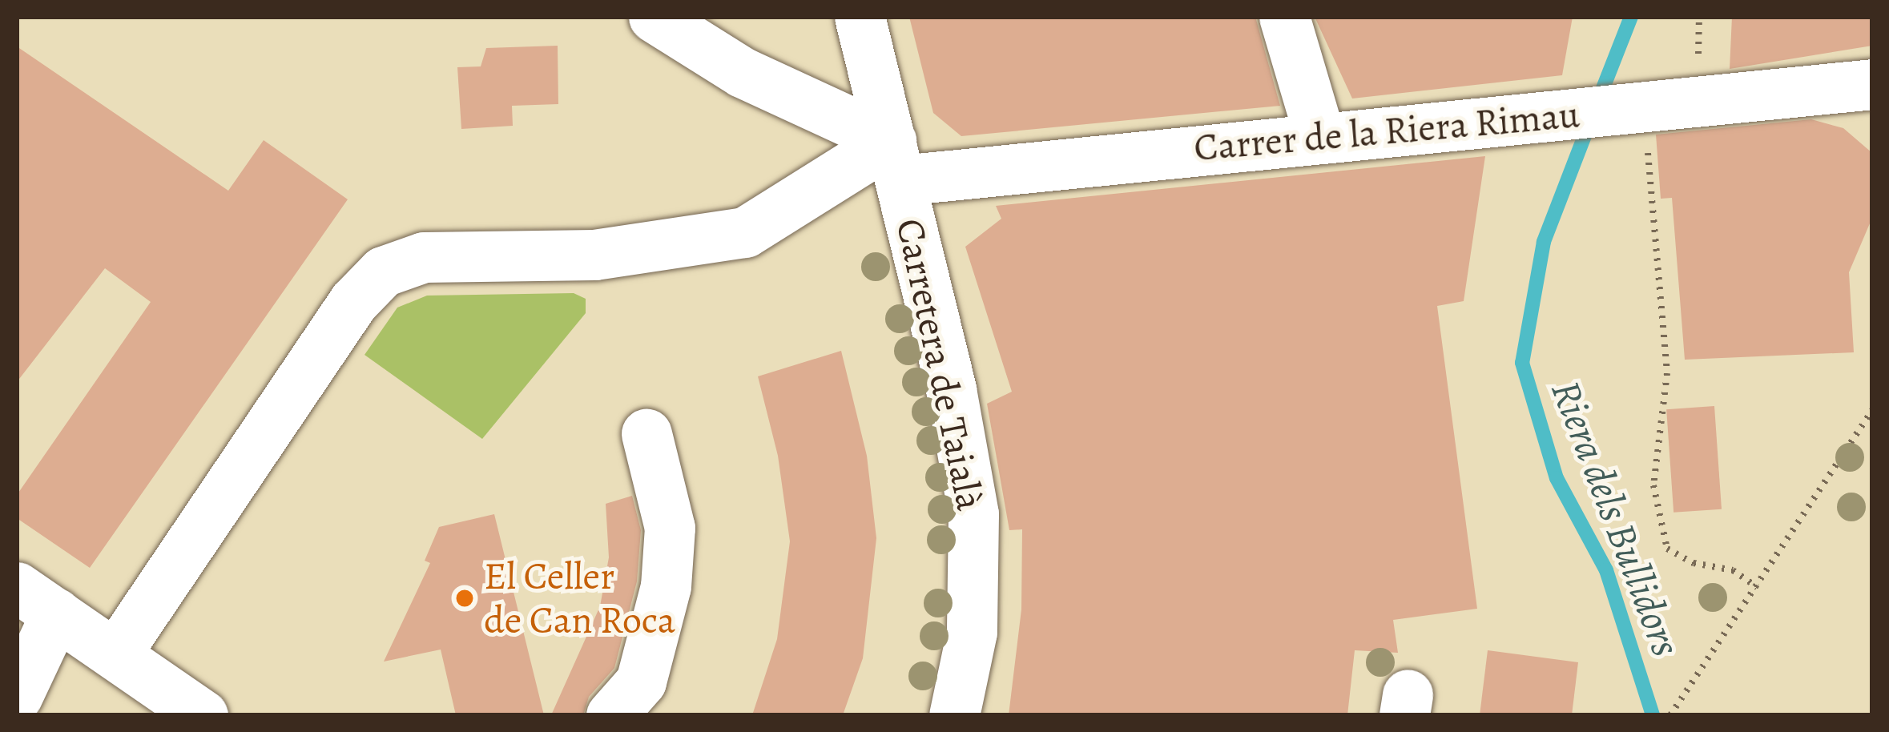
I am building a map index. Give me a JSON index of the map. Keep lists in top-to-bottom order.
{
  "streets": {
    "street": ["Carrer de la Riera Rimau", "Carretera de Taialà"]
  },
  "crossings": [
    ["Carrer de la Riera Rimau", "Carretera de Taialà"]
  ],
  "water": ["Riera dels Bullidors"],
  "places": ["El Celler de Can Roca"]
}
